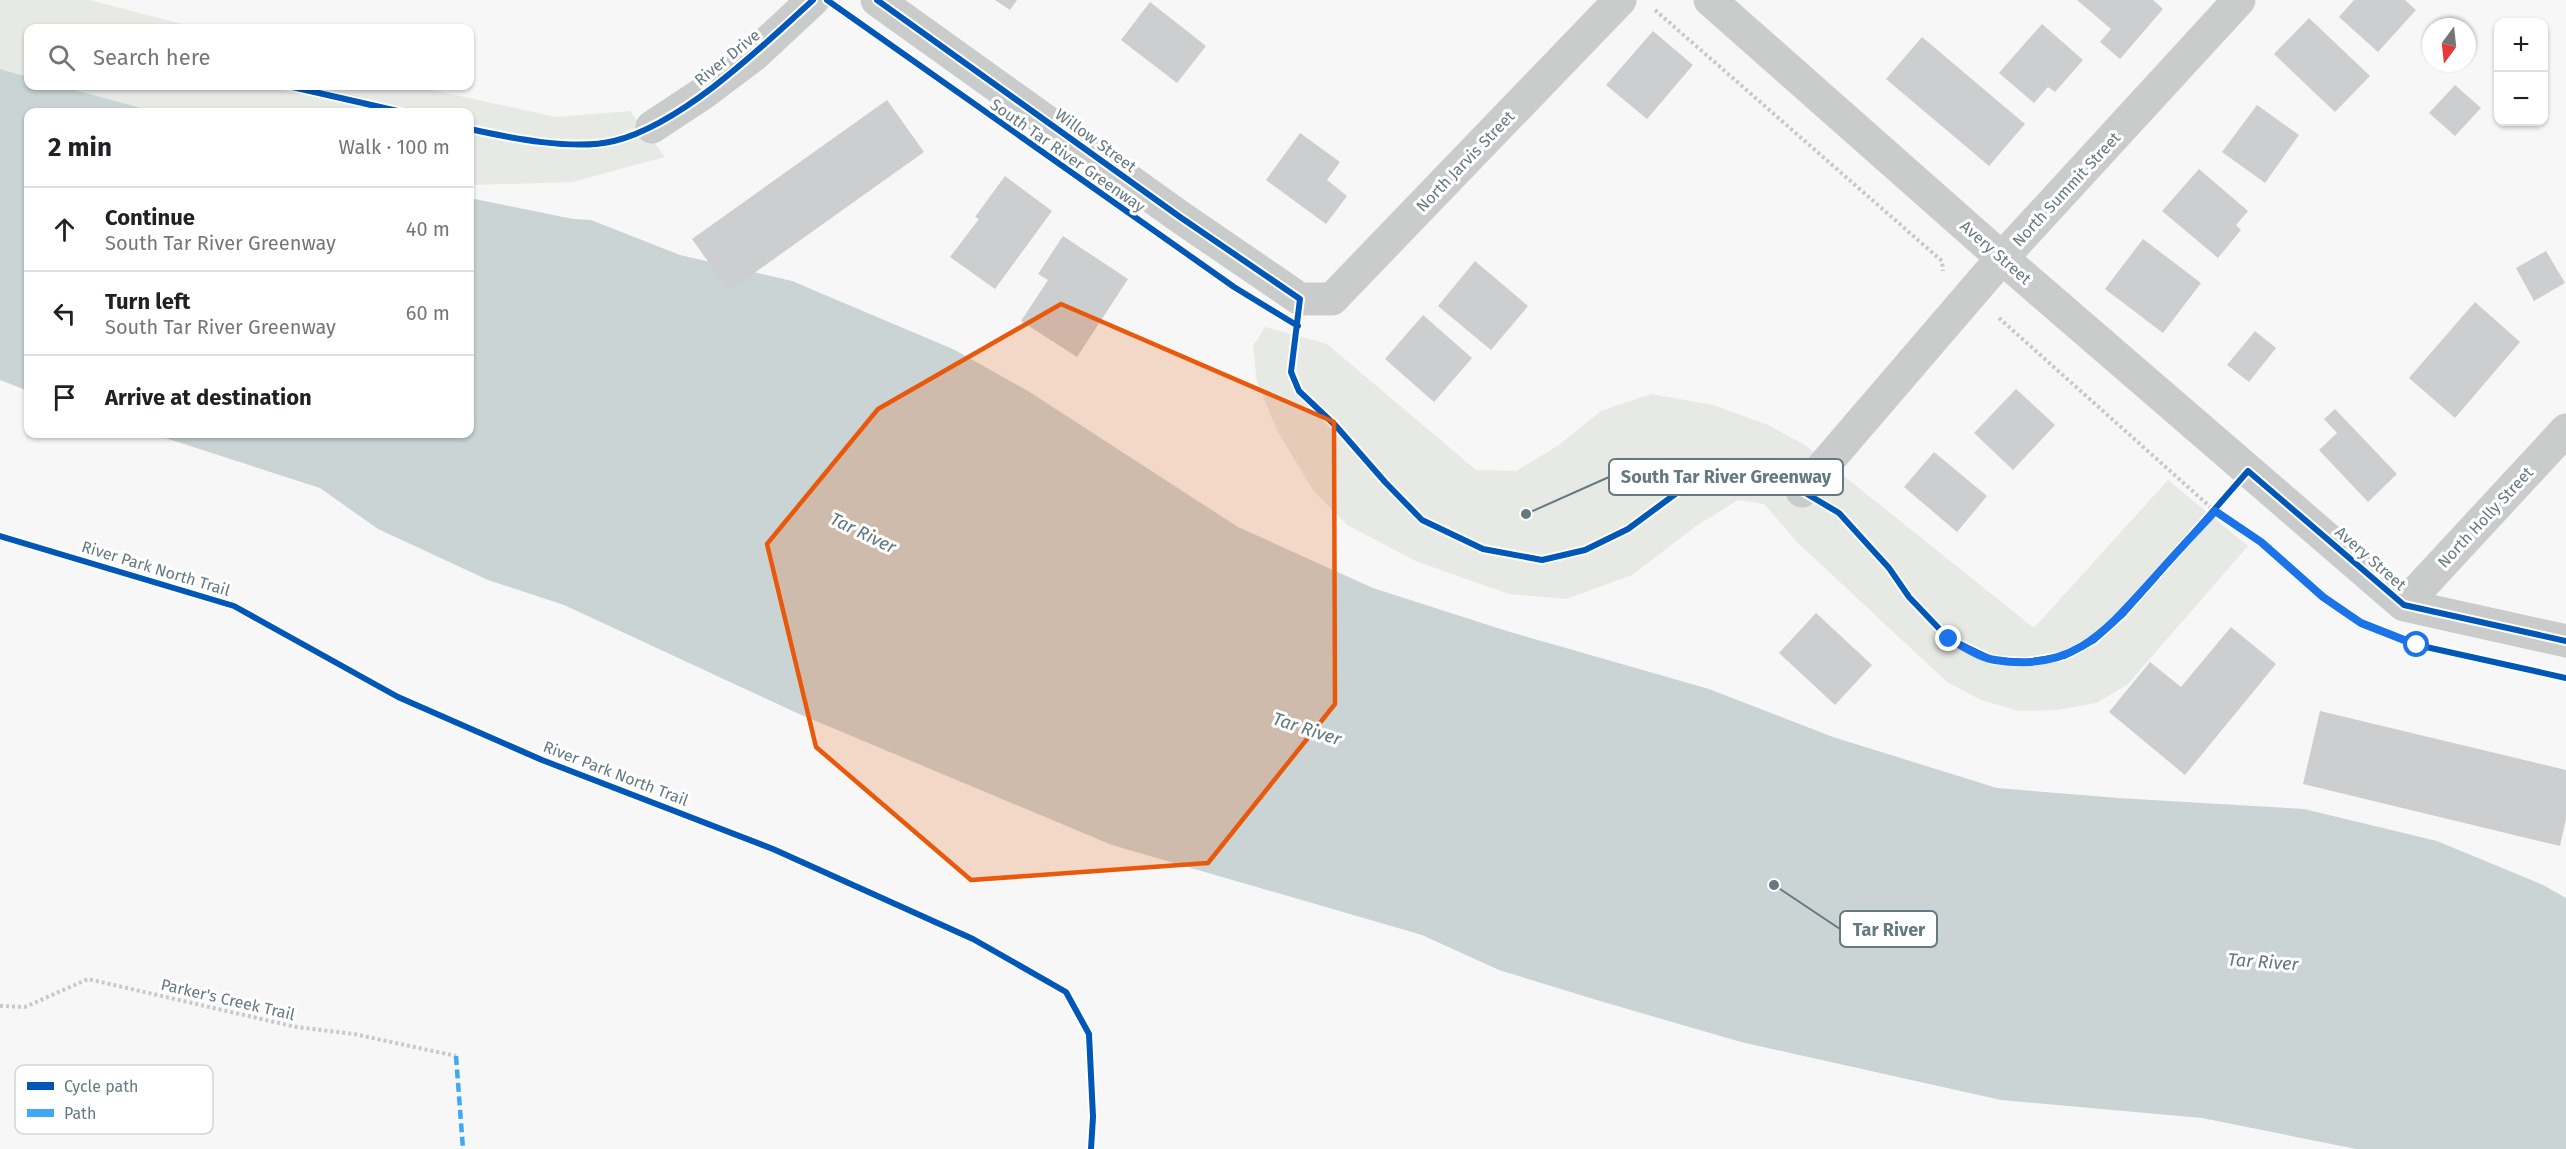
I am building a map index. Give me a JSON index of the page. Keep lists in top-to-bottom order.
{
  "streets": {
    "street": [
      "River Drive",
      "Willow Street",
      "North Jarvis Street",
      "North Summit Street",
      "Avery Street",
      "North Holly Street"
    ],
    "path": ["Parker's Creek Trail"],
    "cycle path": ["South Tar River Greenway", "River Park North Trail"]
  },
  "crossings": [
    ["Willow Street", "North Jarvis Street"],
    ["North Summit Street", "Avery Street"],
    ["Avery Street", "North Holly Street"]
  ],
  "water": ["Tar River"],
  "places": ["South Tar River Greenway", "Tar River"],
  "legend": ["Cycle path", "Path"],
  "north": "bottom",
  "page": {
    "map_buttons": ["+", "−"],
    "search": "Search here",
    "heading": ["2 min", "Walk · 100 m"],
    "list": [
      ["Continue", "South Tar River Greenway", "40 m"],
      ["Turn left", "South Tar River Greenway", "60 m"],
      "Arrive at destination"
    ]
  }
}
